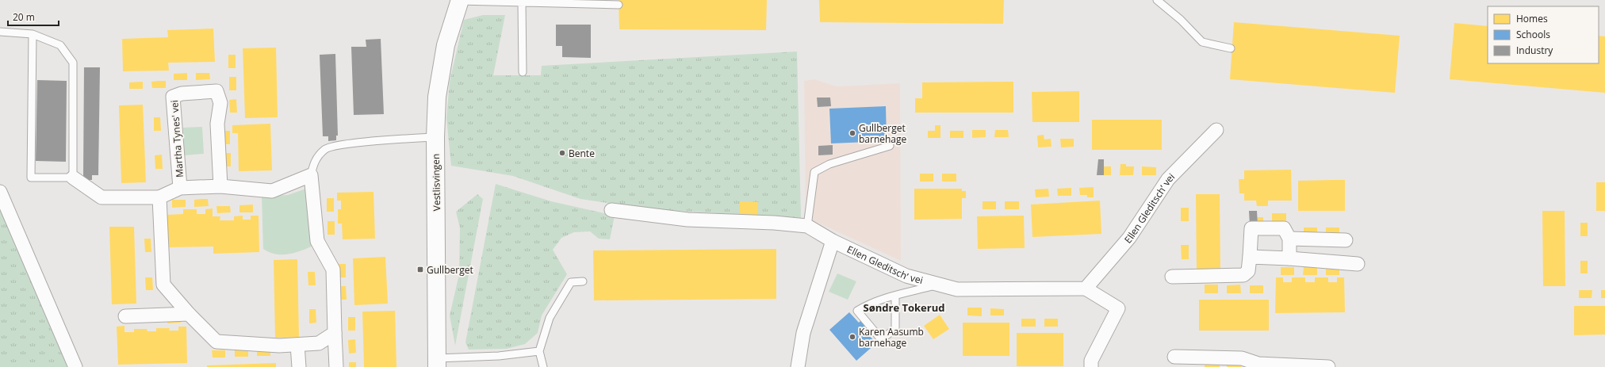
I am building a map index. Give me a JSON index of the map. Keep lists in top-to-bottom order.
{
  "streets": {
    "street": ["Martha Tynes' vei", "Vestlisvingen", "Ellen Gleditsch’ vei"]
  },
  "districts": ["Søndre Tokerud"],
  "places": {
    "other": ["Gullberget barnehage", "Bente", "Karen Aasumb barnehage"],
    "transit": ["Gullberget"]
  },
  "legend": ["Homes", "Schools", "Industry"],
  "scale_bar": "20 m"
}
